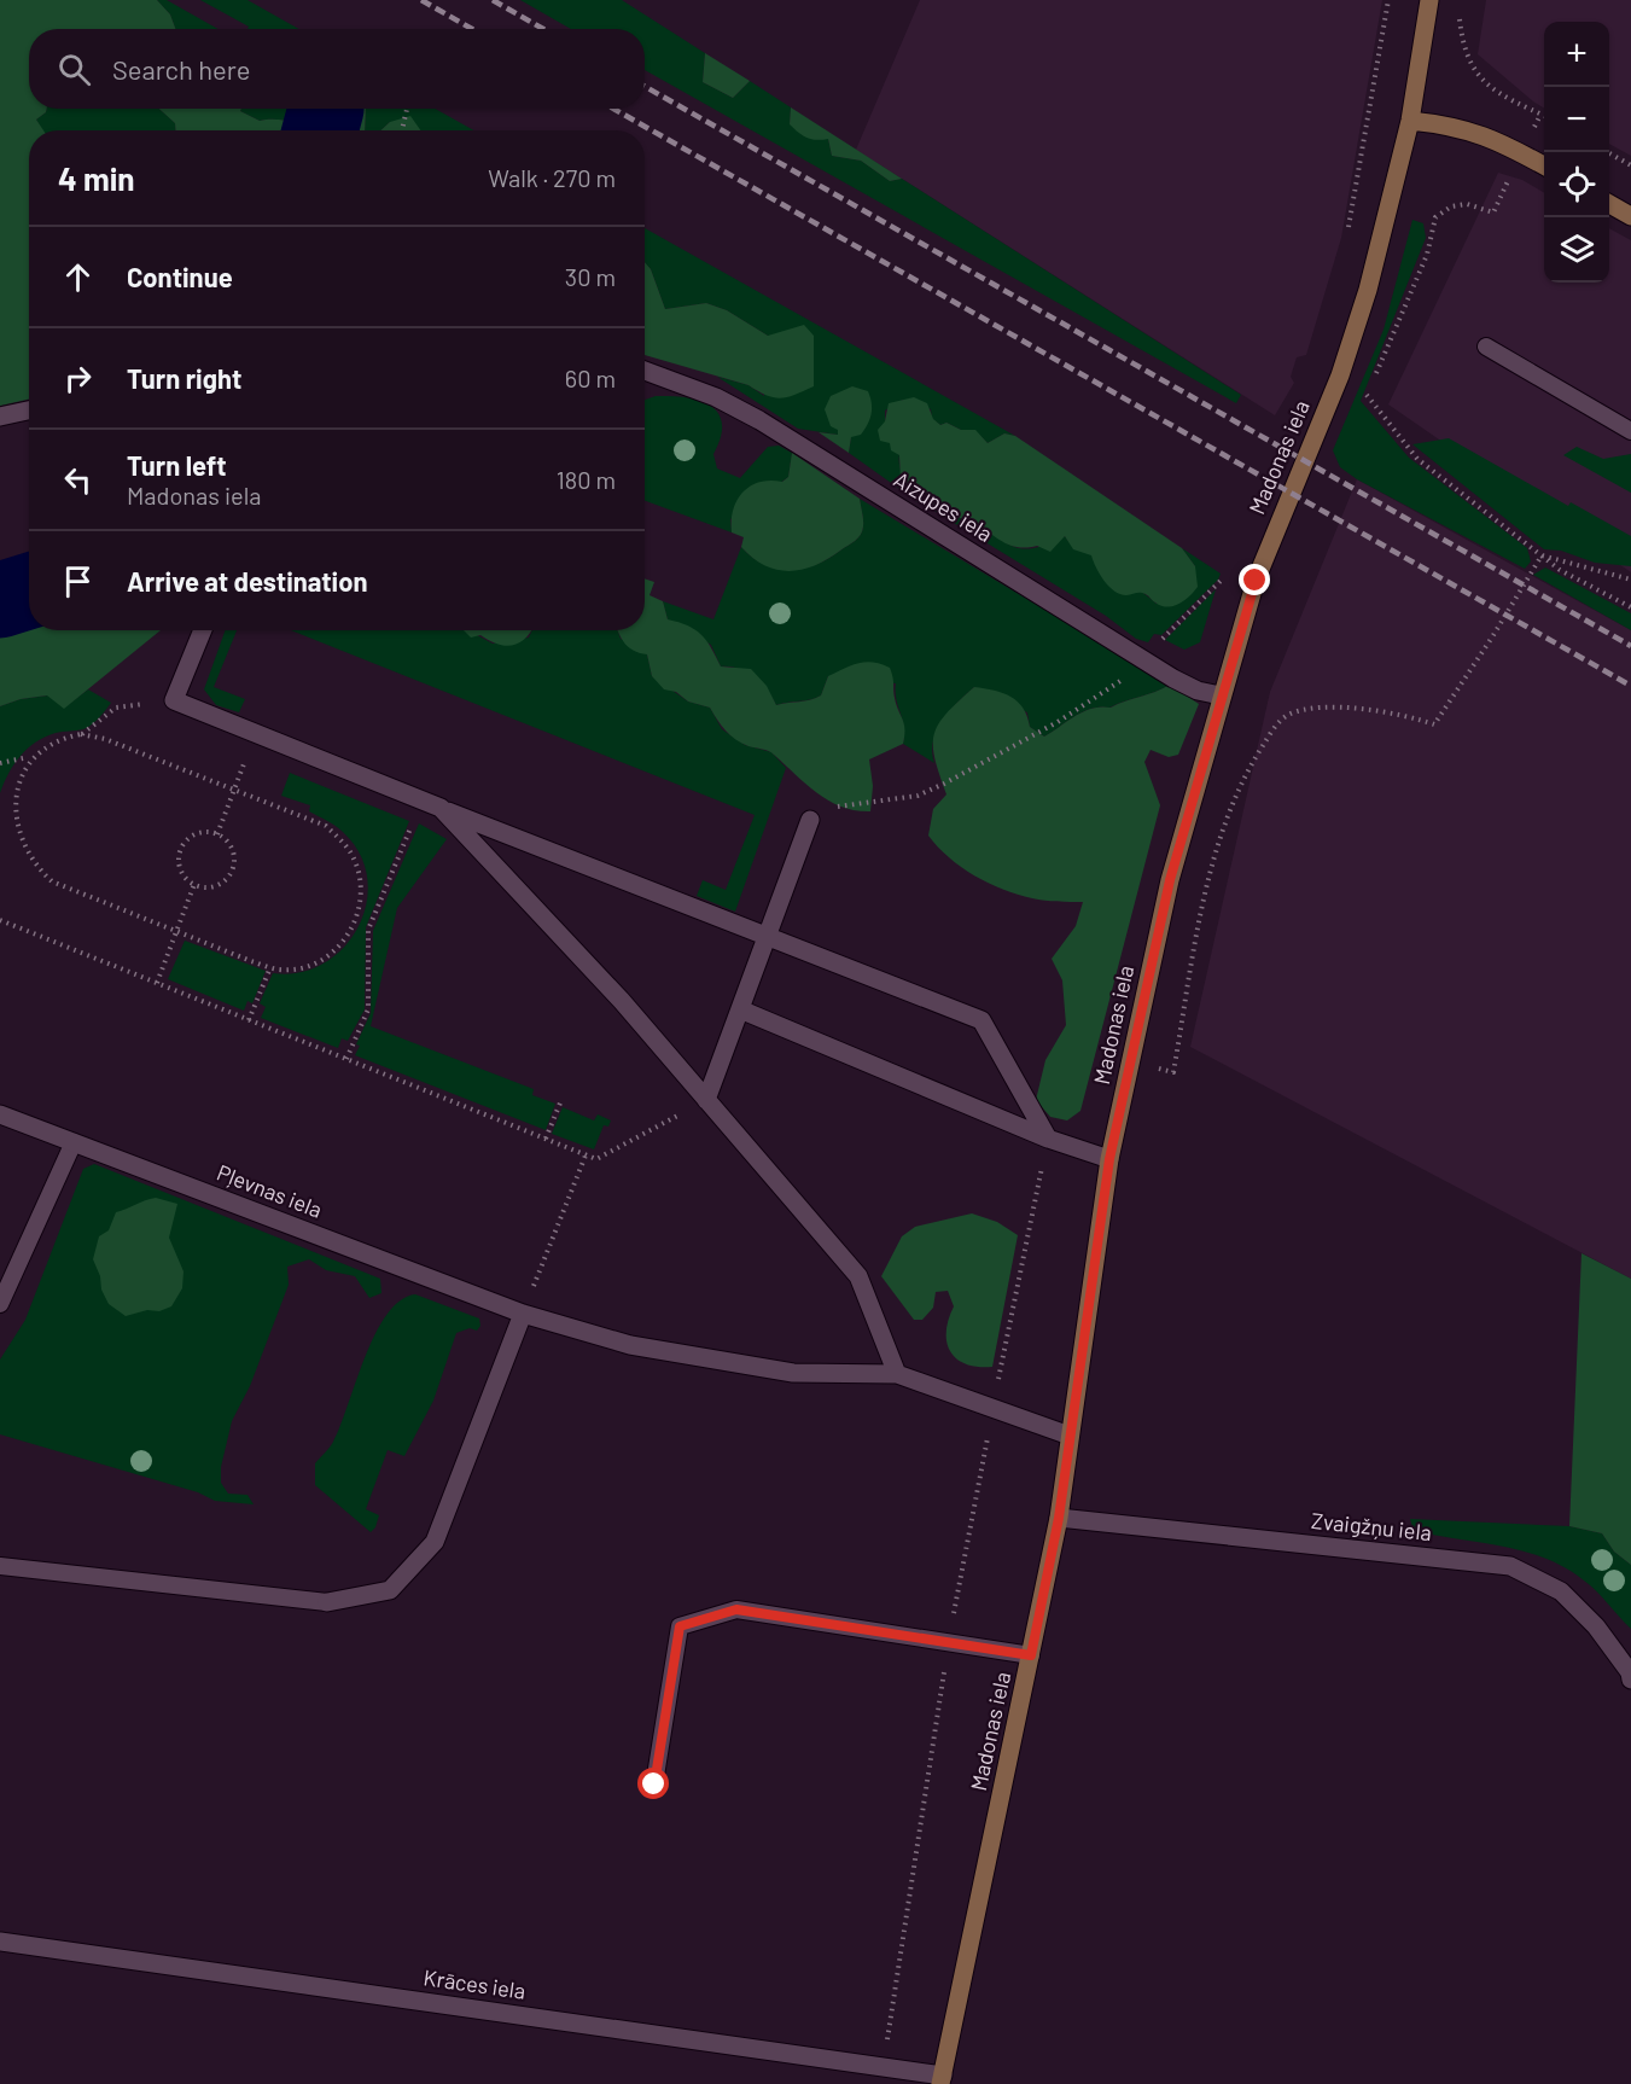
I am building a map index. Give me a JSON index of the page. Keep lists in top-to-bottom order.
{
  "streets": {
    "main road": ["Madonas iela"],
    "street": [
      "Aizupes iela",
      "Pļevnas iela",
      "Zvaigžņu iela",
      "Krāces iela"
    ]
  },
  "crossings": [
    ["Madonas iela", "Aizupes iela"],
    ["Madonas iela", "Pļevnas iela"],
    ["Madonas iela", "Zvaigžņu iela"],
    ["Madonas iela", "Krāces iela"]
  ],
  "page": {
    "map_buttons": ["+", "−"],
    "search": "Search here",
    "heading": ["4 min", "Walk · 270 m"],
    "list": [
      ["Continue", "30 m"],
      ["Turn right", "60 m"],
      ["Turn left", "Madonas iela", "180 m"],
      "Arrive at destination"
    ]
  }
}
